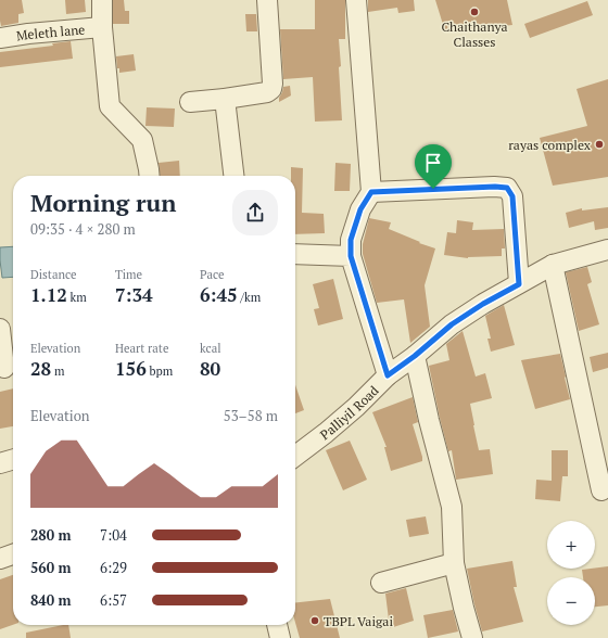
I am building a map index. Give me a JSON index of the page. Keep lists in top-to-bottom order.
{
  "streets": {
    "street": ["Meleth lane", "Palliyil Road"]
  },
  "places": ["Chaithanya Classes", "rayas complex", "TBPL Vaigai"],
  "page": {
    "heading": ["Morning run", "09:35 · 4 × 280 m"],
    "stats": [
      ["Distance", "1.12 km"],
      ["Time", "7:34"],
      ["Pace", "6:45 /km"],
      ["Elevation", "28 m"],
      ["Heart rate", "156 bpm"],
      ["kcal", "80"]
    ],
    "chart": ["Elevation", "53–58 m"],
    "list": [
      {
        "name": "280 m",
        "note": "7:04"
      },
      {
        "name": "560 m",
        "note": "6:29"
      },
      {
        "name": "840 m",
        "note": "6:57"
      }
    ],
    "map_buttons": ["+", "−"]
  }
}
